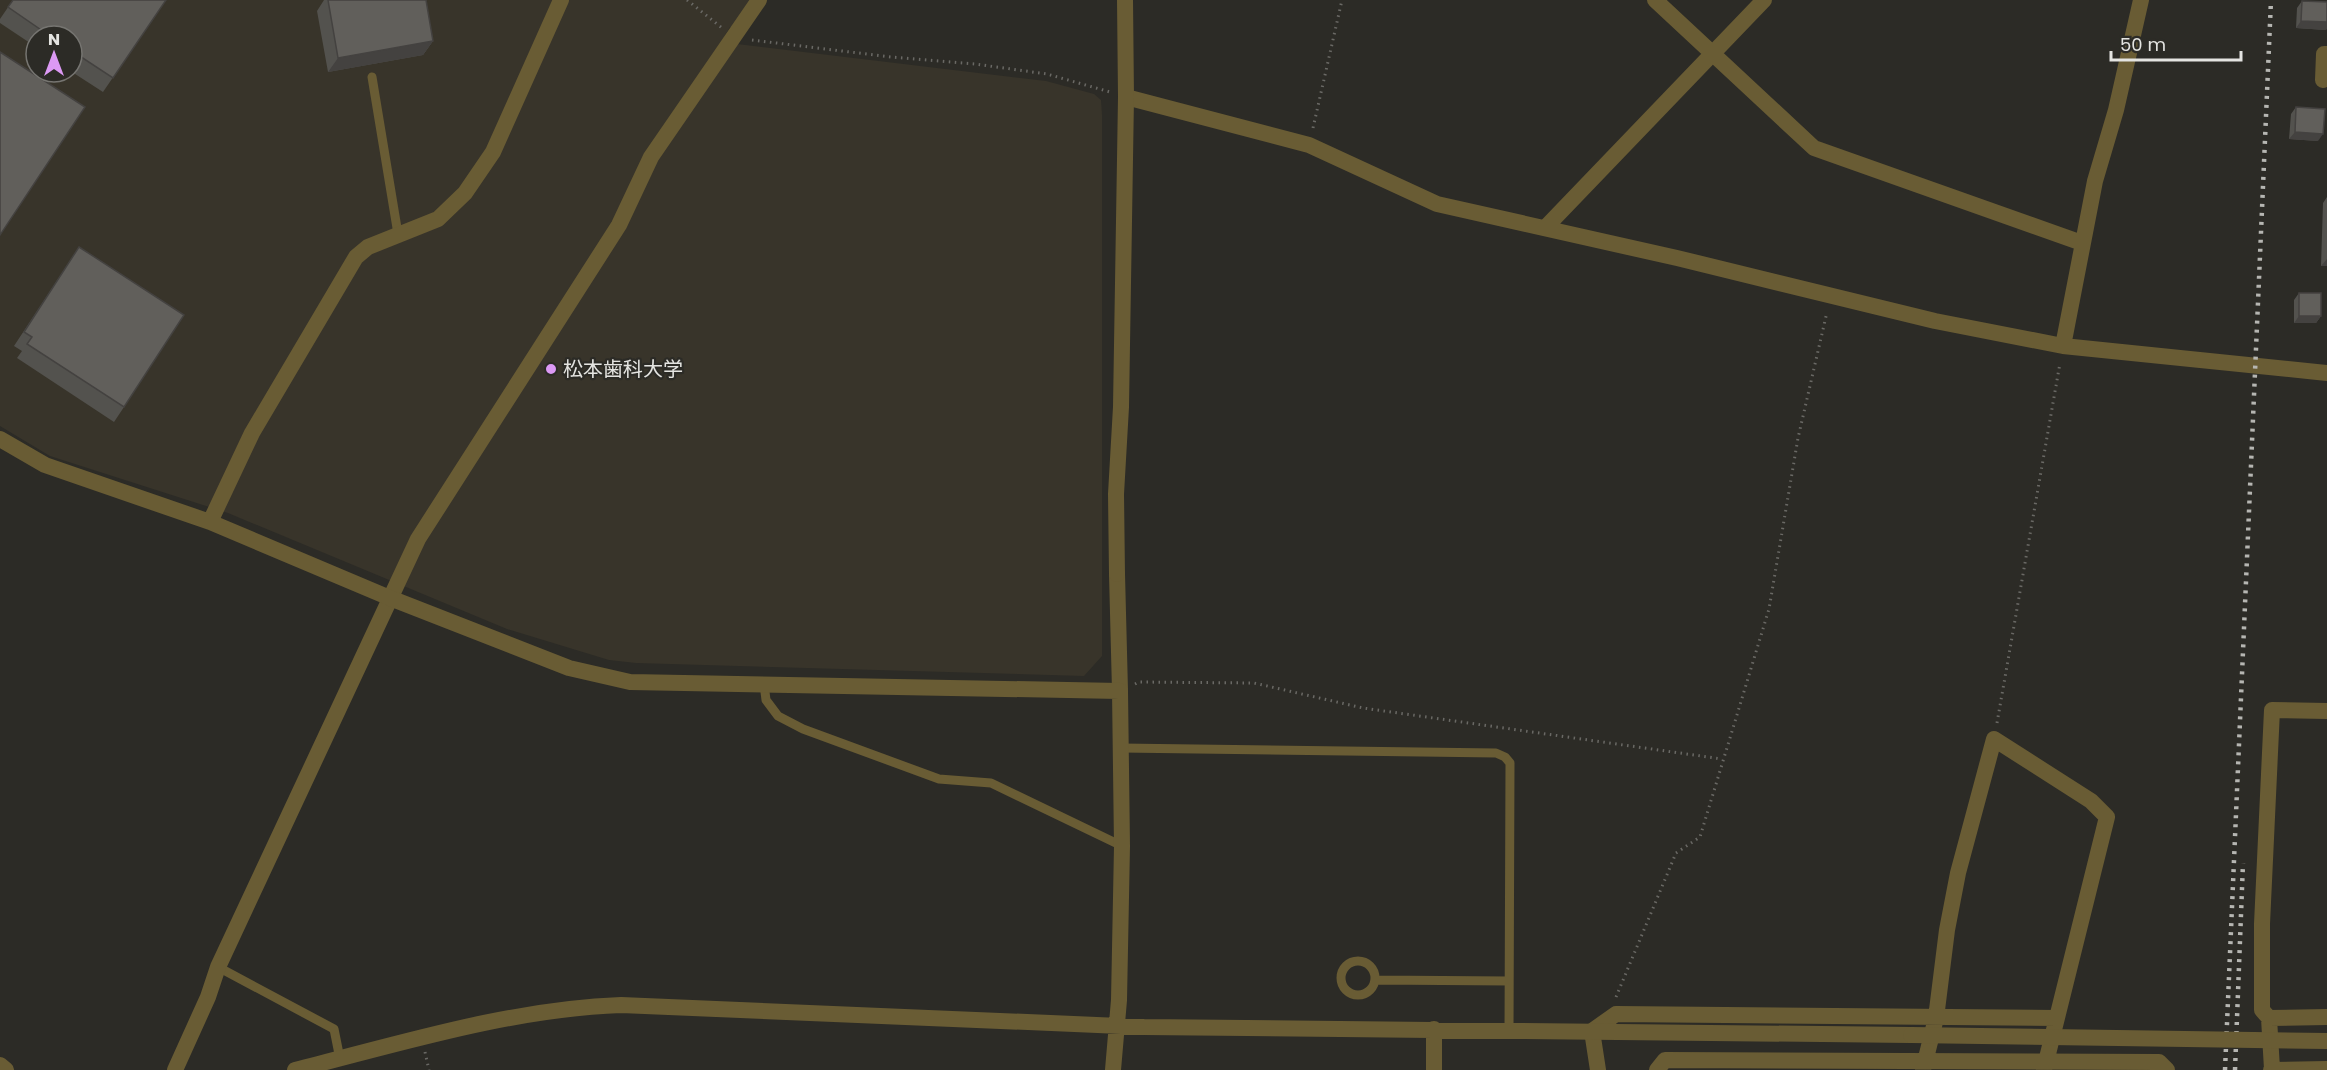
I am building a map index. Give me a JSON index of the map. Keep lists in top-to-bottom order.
{
  "places": ["松本歯科大学"],
  "scale_bar": "50 m",
  "north": "top"
}
